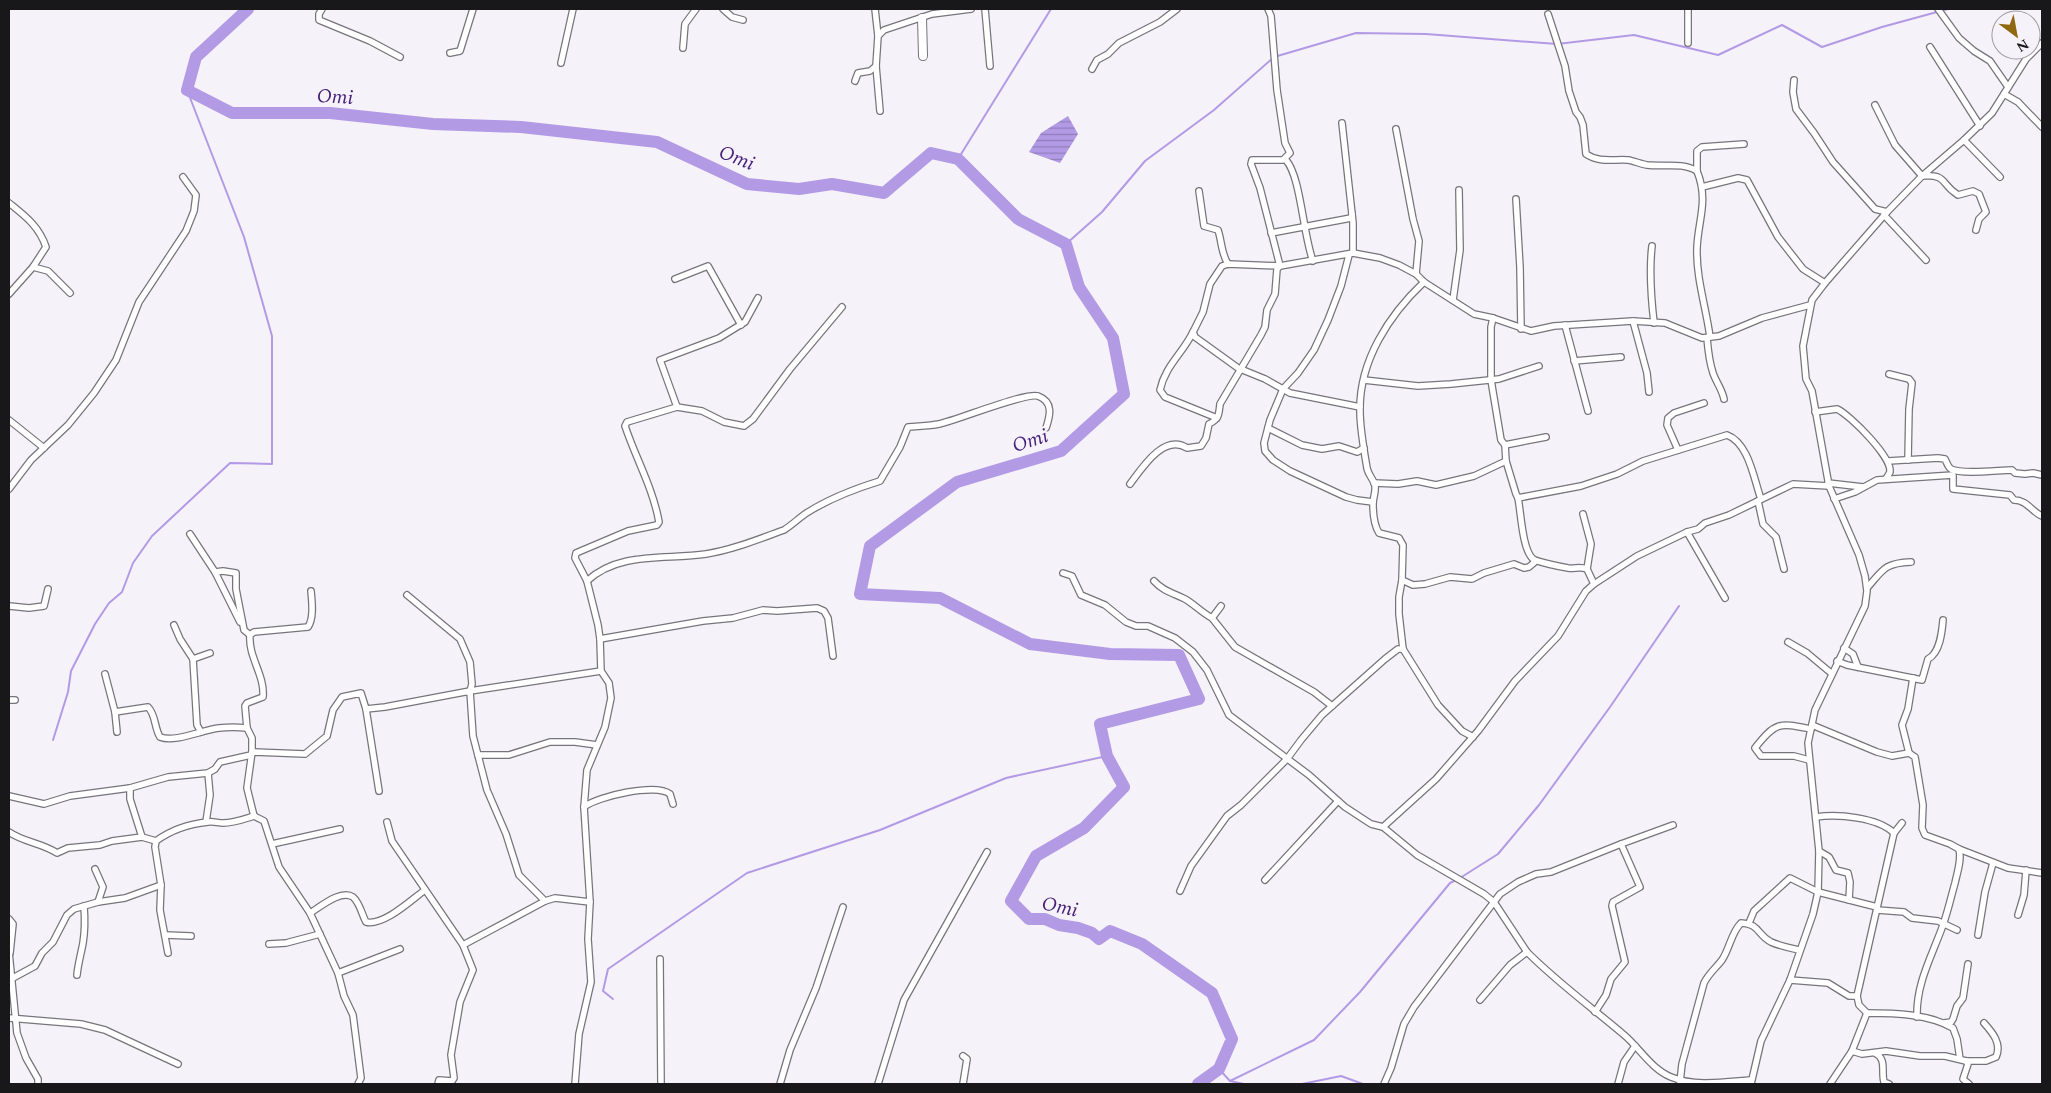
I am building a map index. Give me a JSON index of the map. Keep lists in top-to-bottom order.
{
  "water": ["Omi"],
  "north": "bottom right"
}
